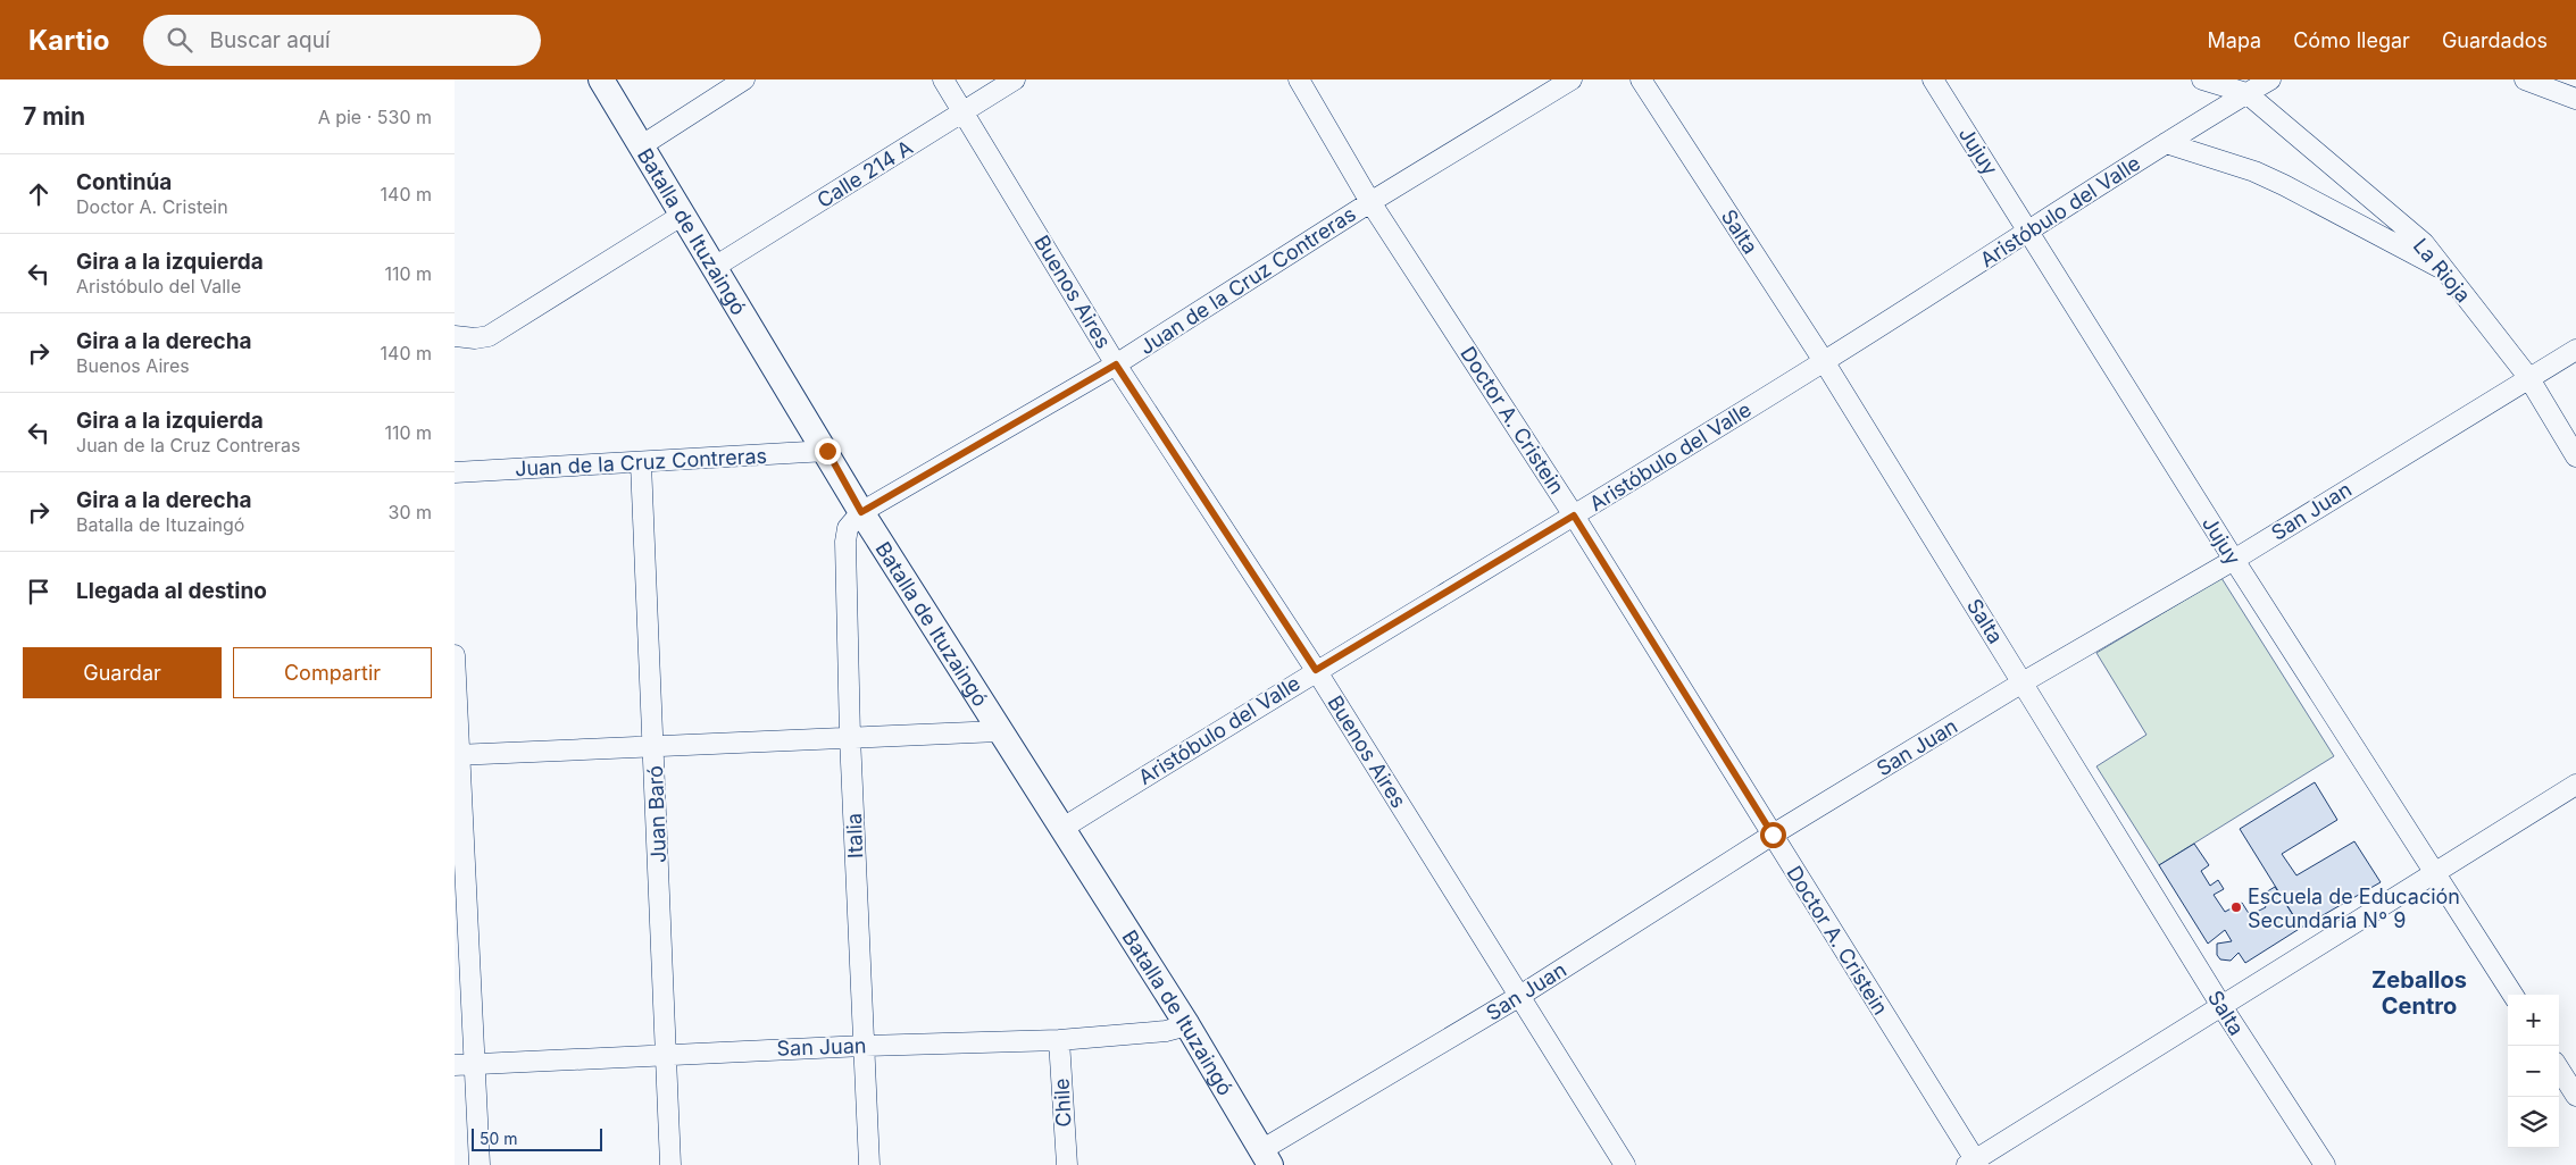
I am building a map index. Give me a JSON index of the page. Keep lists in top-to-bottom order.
{
  "streets": {
    "main road": ["Batalla de Ituzaingó"],
    "street": [
      "Jujuy",
      "Calle 214 A",
      "Aristóbulo del Valle",
      "Salta",
      "La Rioja",
      "Juan de la Cruz Contreras",
      "Buenos Aires",
      "Doctor A. Cristein",
      "San Juan",
      "Juan Baró",
      "Italia",
      "Chile"
    ]
  },
  "crossings": [
    ["Jujuy", "Aristóbulo del Valle"],
    ["Jujuy", "San Juan"],
    ["Calle 214 A", "Batalla de Ituzaingó"],
    ["Calle 214 A", "Buenos Aires"],
    ["Aristóbulo del Valle", "Batalla de Ituzaingó"],
    ["Aristóbulo del Valle", "Salta"],
    ["Aristóbulo del Valle", "La Rioja"],
    ["Aristóbulo del Valle", "Buenos Aires"],
    ["Aristóbulo del Valle", "Doctor A. Cristein"],
    ["Batalla de Ituzaingó", "Juan de la Cruz Contreras"],
    ["Batalla de Ituzaingó", "San Juan"],
    ["Batalla de Ituzaingó", "Italia"],
    ["Salta", "San Juan"],
    ["La Rioja", "San Juan"],
    ["Juan de la Cruz Contreras", "Buenos Aires"],
    ["Juan de la Cruz Contreras", "Doctor A. Cristein"],
    ["Juan de la Cruz Contreras", "Juan Baró"],
    ["Juan de la Cruz Contreras", "Italia"],
    ["Buenos Aires", "San Juan"],
    ["Doctor A. Cristein", "San Juan"],
    ["San Juan", "Juan Baró"],
    ["San Juan", "Italia"],
    ["San Juan", "Chile"]
  ],
  "districts": ["Zeballos Centro"],
  "places": ["Escuela de Educación Secundaria N° 9"],
  "scale_bar": "50 m",
  "page": {
    "header": "Kartio",
    "search": "Buscar aquí",
    "nav": ["Mapa", "Cómo llegar", "Guardados"],
    "heading": ["7 min", "A pie · 530 m"],
    "list": [
      ["Continúa", "Doctor A. Cristein", "140 m"],
      ["Gira a la izquierda", "Aristóbulo del Valle", "110 m"],
      ["Gira a la derecha", "Buenos Aires", "140 m"],
      ["Gira a la izquierda", "Juan de la Cruz Contreras", "110 m"],
      ["Gira a la derecha", "Batalla de Ituzaingó", "30 m"],
      "Llegada al destino"
    ],
    "buttons": ["Guardar", "Compartir"],
    "map_buttons": ["+", "−"],
    "scale": "50 m"
  }
}
